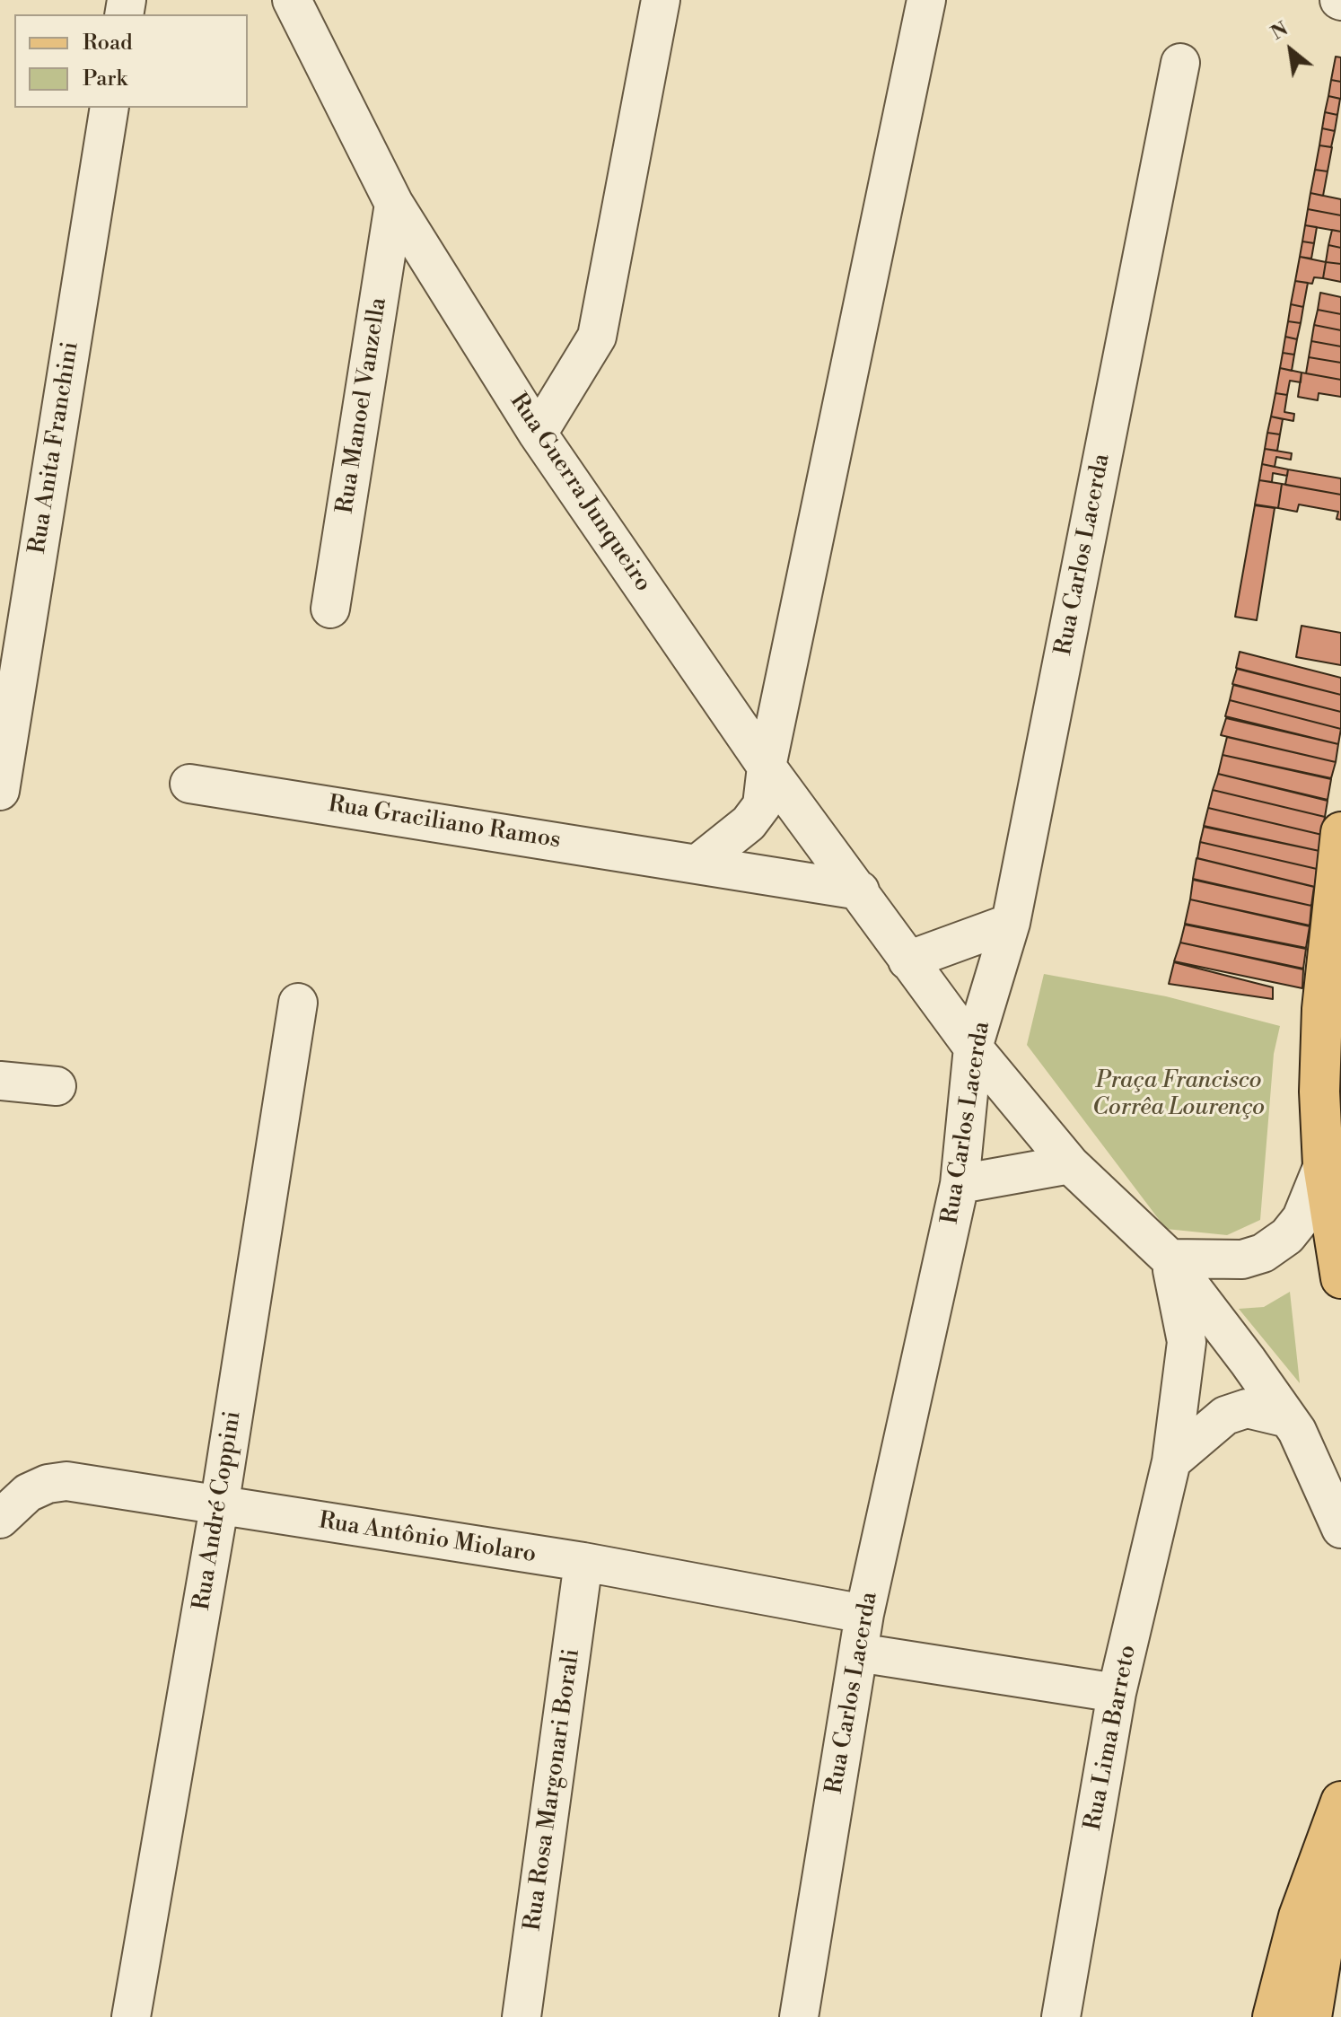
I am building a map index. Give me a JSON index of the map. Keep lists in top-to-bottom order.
{
  "streets": {
    "street": [
      "Rua Manoel Vanzella",
      "Rua Anita Franchini",
      "Rua Guerra Junqueiro",
      "Rua Carlos Lacerda",
      "Rua Graciliano Ramos",
      "Rua André Coppini",
      "Rua Antônio Miolaro",
      "Rua Lima Barreto",
      "Rua Rosa Margonari Borali"
    ]
  },
  "crossings": [
    ["Rua Manoel Vanzella", "Rua Guerra Junqueiro"],
    ["Rua Guerra Junqueiro", "Rua Carlos Lacerda"],
    ["Rua Guerra Junqueiro", "Rua Graciliano Ramos"],
    ["Rua Guerra Junqueiro", "Rua Lima Barreto"],
    ["Rua Carlos Lacerda", "Rua Antônio Miolaro"],
    ["Rua André Coppini", "Rua Antônio Miolaro"],
    ["Rua Antônio Miolaro", "Rua Rosa Margonari Borali"]
  ],
  "parks": ["Praça Francisco Corrêa Lourenço"],
  "legend": ["Road", "Park"],
  "north": "top left"
}
